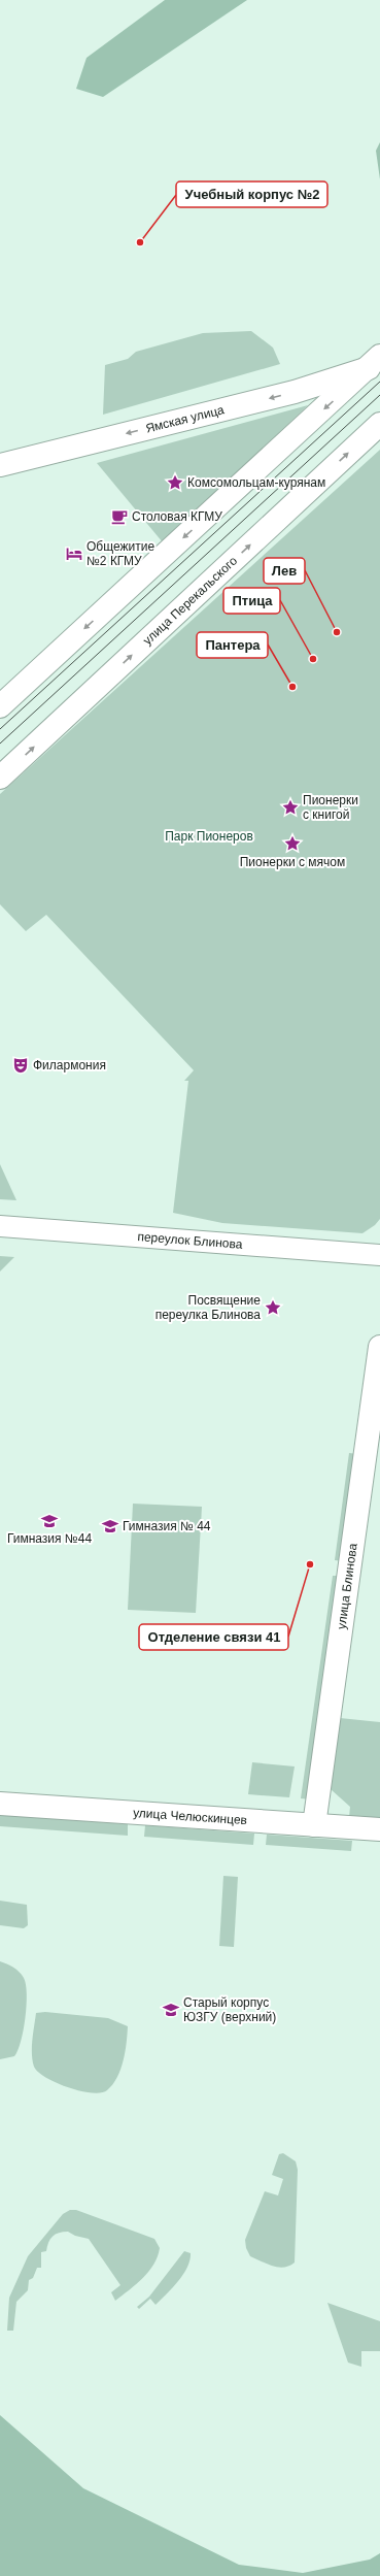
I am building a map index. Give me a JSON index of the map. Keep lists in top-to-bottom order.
{
  "streets": {
    "main road": [
      "Ямская улица",
      "улица Перекальского",
      "улица Блинова",
      "улица Челюскинцев"
    ],
    "street": ["переулок Блинова"]
  },
  "crossings": [
    ["улица Блинова", "улица Челюскинцев"]
  ],
  "one_way": ["Ямская улица"],
  "parks": ["Парк Пионеров"],
  "places": {
    "other": [
      "Учебный корпус №2",
      "Лев",
      "Птица",
      "Пантера",
      "Отделение связи 41"
    ],
    "place": [
      "Комсомольцам-курянам",
      "Пионерки с книгой",
      "Пионерки с мячом",
      "Посвящение переулка Блинова"
    ],
    "cafe": ["Столовая КГМУ"],
    "hotel": ["Общежитие №2 КГМУ"],
    "theatre": ["Филармония"],
    "school or university": ["Гимназия №44", "Гимназия № 44", "Старый корпус ЮЗГУ (верхний)"]
  }
}
